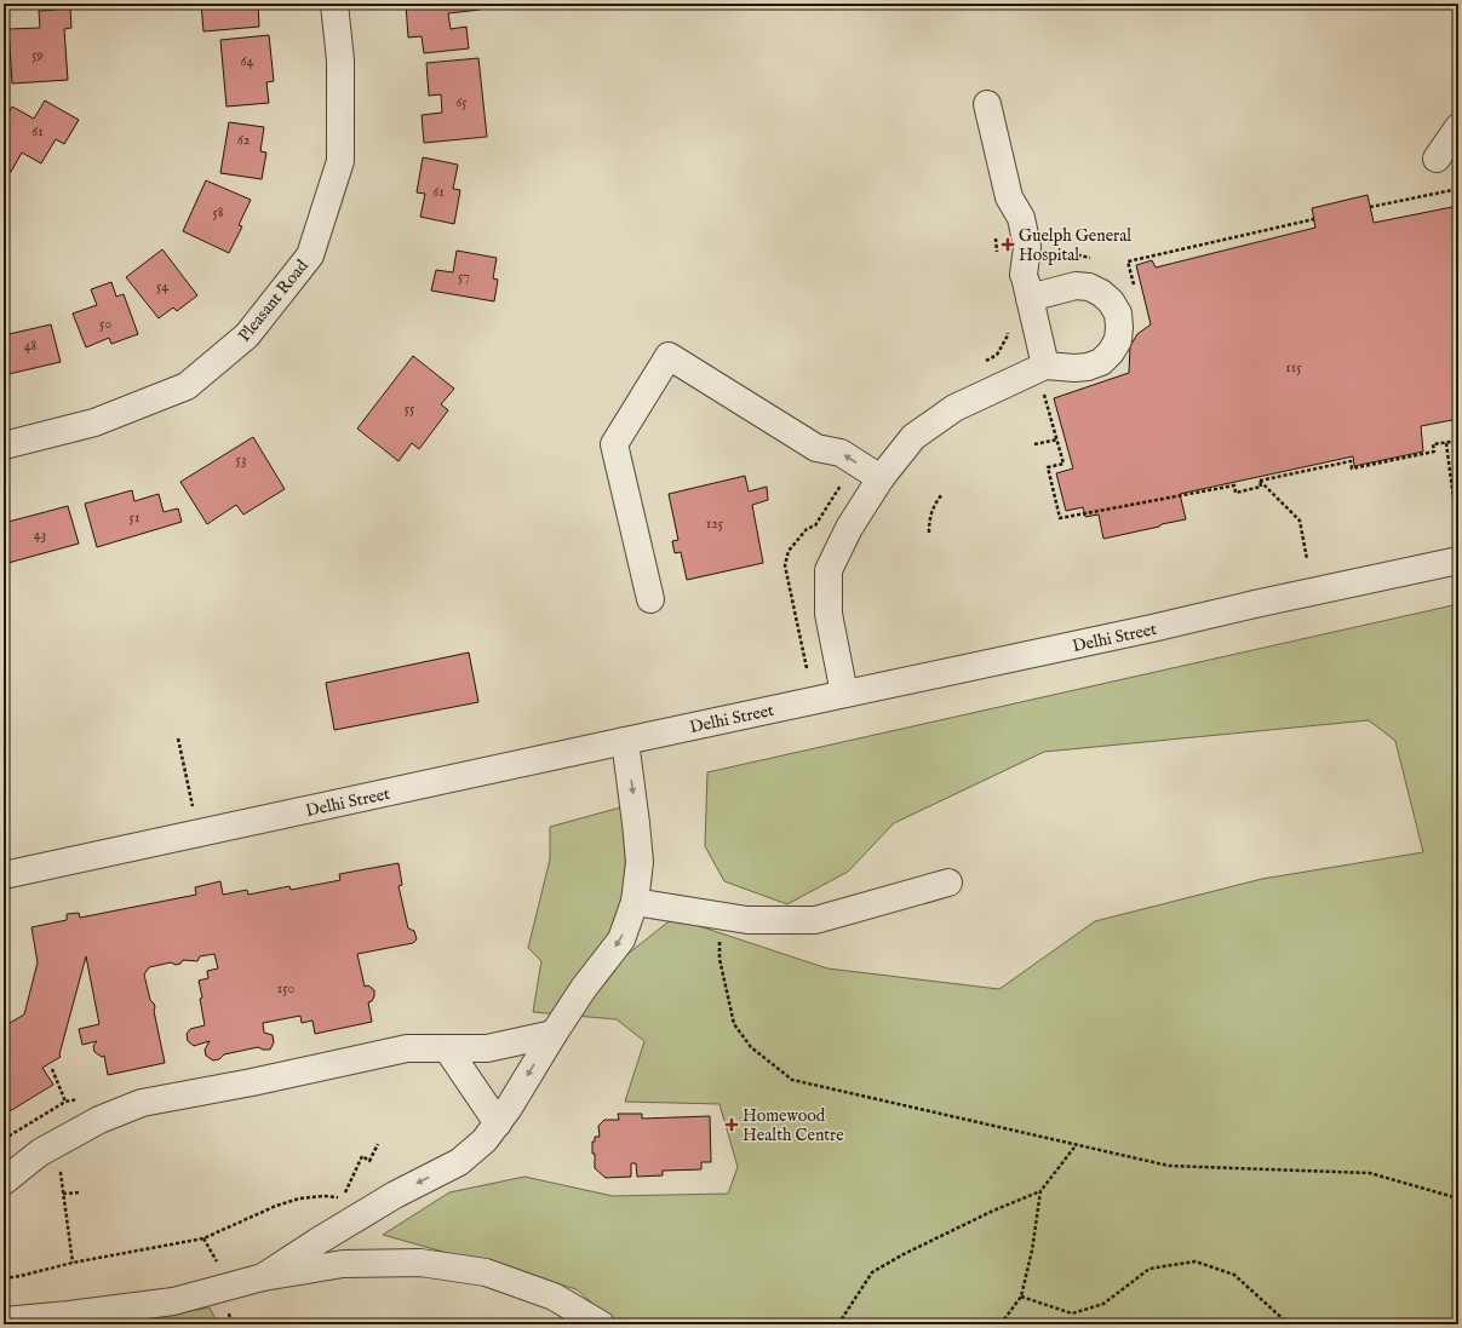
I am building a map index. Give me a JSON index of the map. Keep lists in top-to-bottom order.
{
  "streets": {
    "street": ["Pleasant Road", "Delhi Street"]
  },
  "places": {
    "health": ["Guelph General Hospital", "Homewood Health Centre"]
  },
  "house_numbers": [
    "59",
    "64",
    "65",
    "61",
    "62",
    "61",
    "58",
    "57",
    "54",
    "50",
    "48",
    "115",
    "55",
    "53",
    "51",
    "125",
    "43",
    "150"
  ]
}
